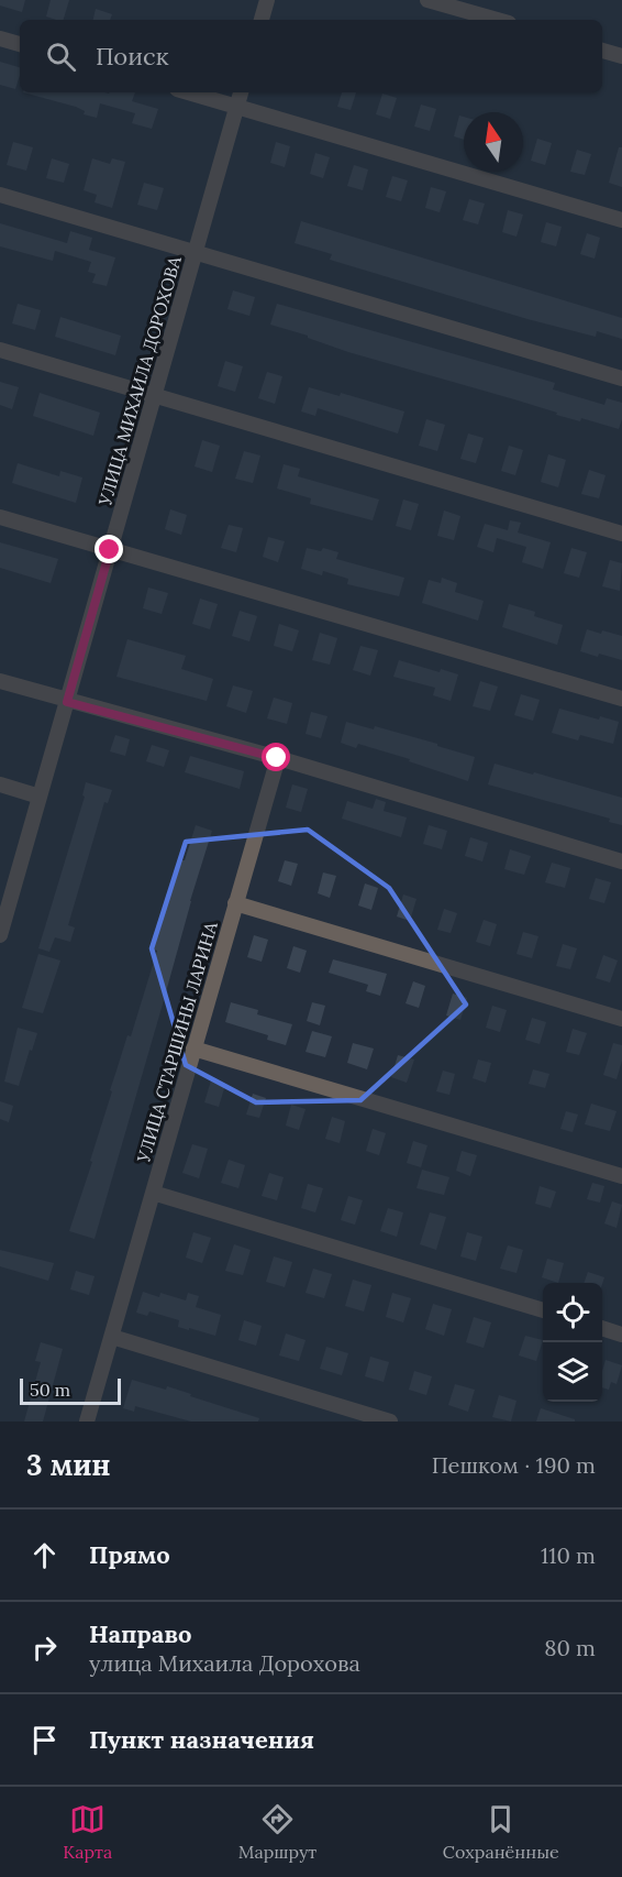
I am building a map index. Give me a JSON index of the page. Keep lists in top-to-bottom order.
{
  "streets": {
    "street": ["УЛИЦА МИХАИЛА ДОРОХОВА", "УЛИЦА СТАРШИНЫ ЛАРИНА"]
  },
  "scale_bar": "50 m",
  "north": "top",
  "page": {
    "search": "Поиск",
    "scale": "50 m",
    "heading": ["3 мин", "Пешком · 190 m"],
    "list": [
      ["Прямо", "110 m"],
      ["Направо", "улица Михаила Дорохова", "80 m"],
      "Пункт назначения"
    ],
    "nav": ["Карта", "Маршрут", "Сохранённые"]
  }
}
